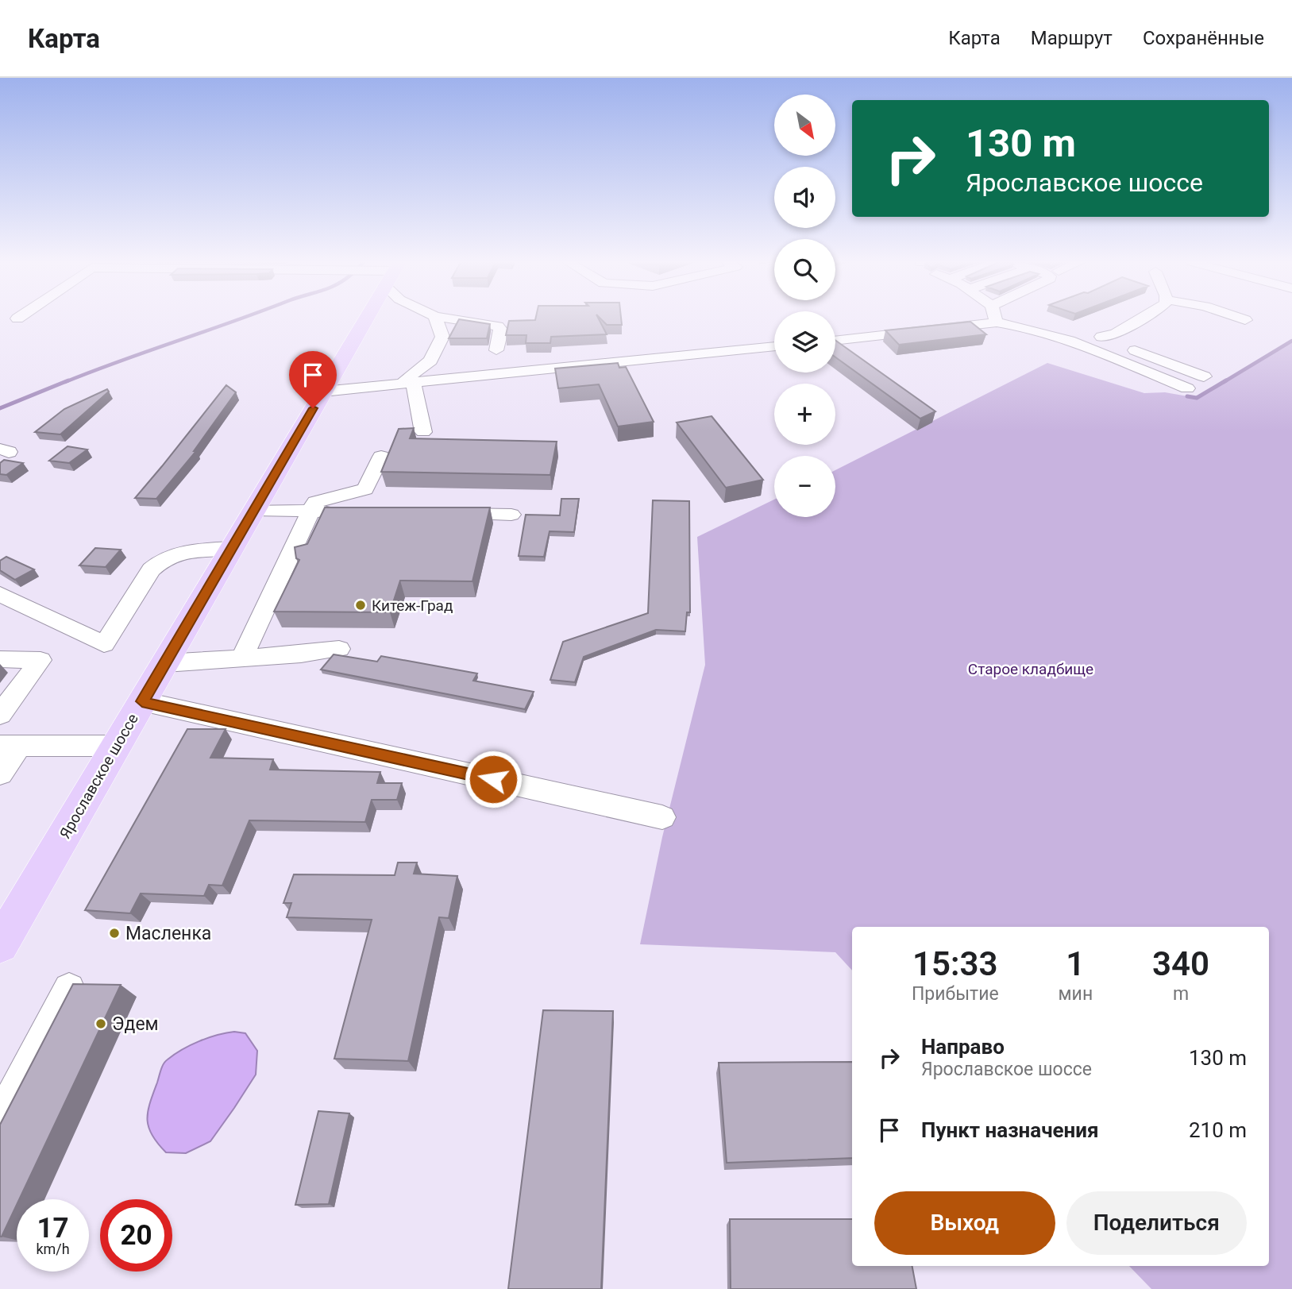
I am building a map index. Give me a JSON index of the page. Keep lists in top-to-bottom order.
{
  "streets": {
    "main road": ["Ярославское шоссе"]
  },
  "parks": ["Старое кладбище"],
  "places": ["Китеж-Град", "Масленка", "Эдем"],
  "north": "bottom right",
  "page": {
    "header": "Карта",
    "nav": ["Карта", "Маршрут", "Сохранённые"],
    "map_buttons": ["+", "−"],
    "turn": ["130 m", "Ярославское шоссе"],
    "eta": [
      "15:33",
      "Прибытие",
      "1",
      "мин",
      "340",
      "m"
    ],
    "list": [
      {
        "name": "Направо",
        "note": "Ярославское шоссе",
        "value": "130 m"
      },
      {
        "name": "Пункт назначения",
        "value": "210 m"
      }
    ],
    "buttons": ["Выход", "Поделиться"],
    "speed": "17 km/h",
    "limit": "20"
  }
}
